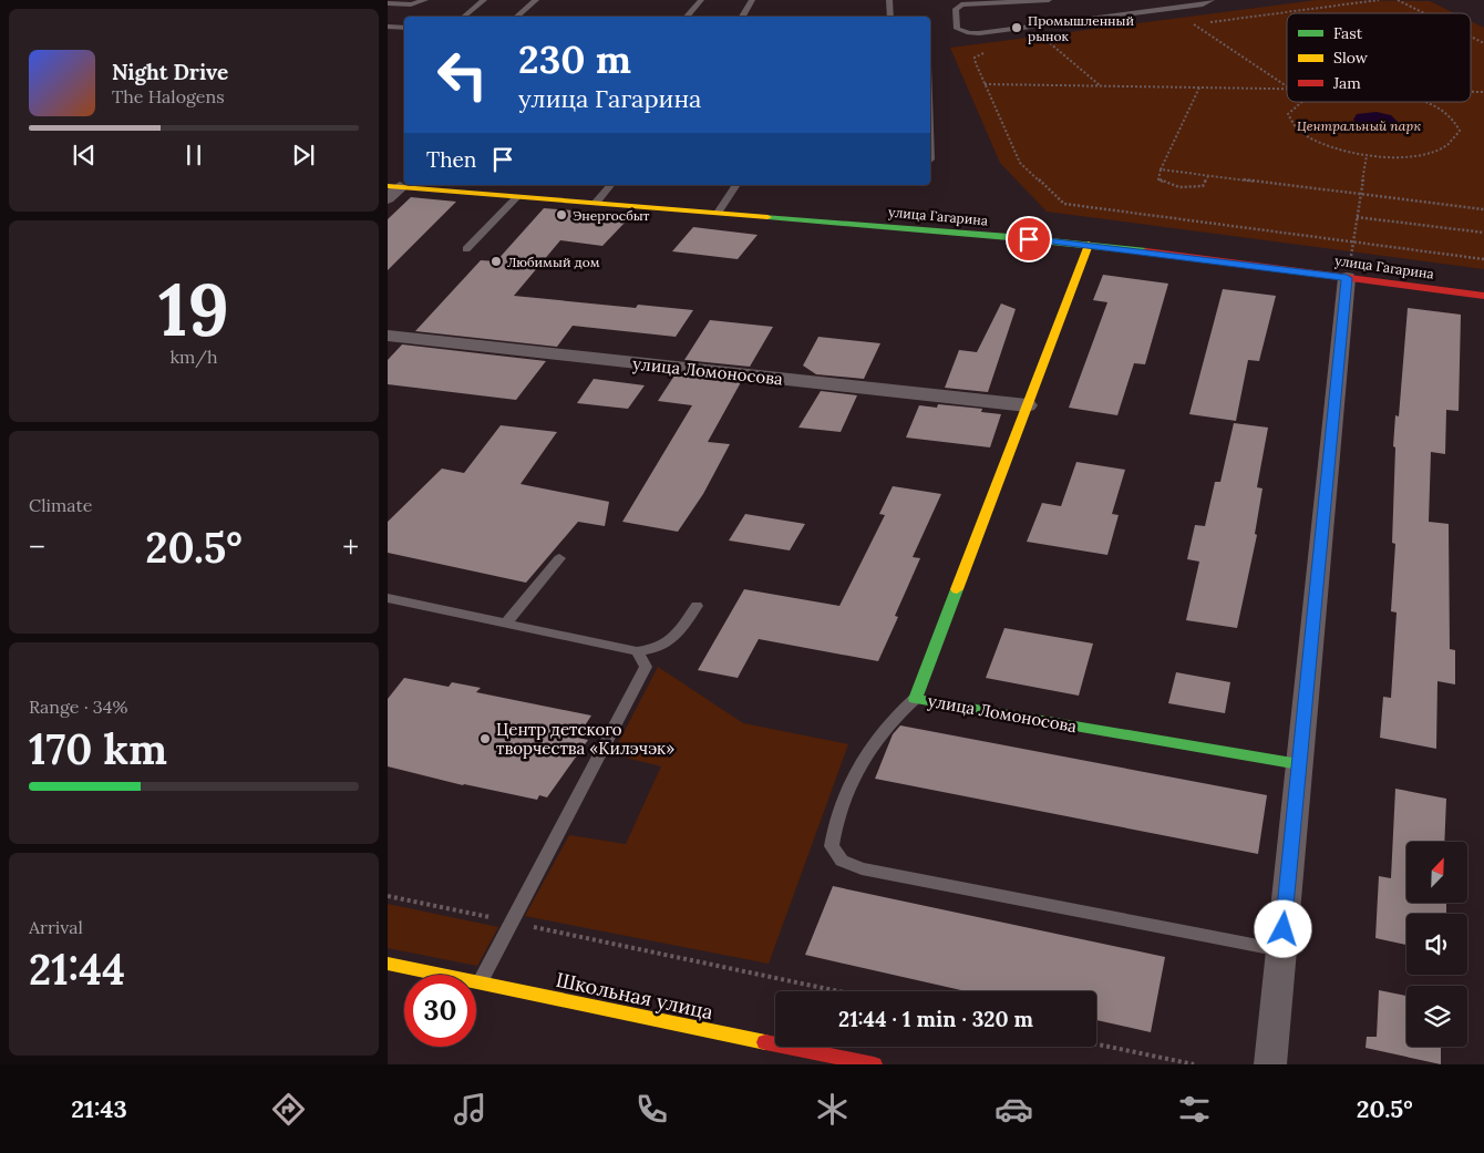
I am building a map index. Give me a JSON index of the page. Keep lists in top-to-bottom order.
{
  "streets": {
    "street": ["улица Гагарина", "улица Ломоносова", "Школьная улица"]
  },
  "crossings": [
    ["улица Гагарина", "улица Ломоносова"]
  ],
  "parks": ["Центральный парк"],
  "places": [
    "Промышленный рынок",
    "Энергосбыт",
    "Любимый дом",
    "Центр детского творчества «Килэчэк»"
  ],
  "legend": ["Fast", "Slow", "Jam"],
  "north": "top right",
  "page": {
    "turn": ["230 m", "улица Гагарина"],
    "song": ["Night Drive", "The Halogens"],
    "then": "Then",
    "tile": [
      ["19", "km/h"],
      "Climate",
      ["Range · 34%", "170 km"],
      ["Arrival", "21:44"]
    ],
    "heat": ["−", "20.5°", "+"],
    "limit": "30",
    "trip": "21:44 · 1 min · 320 m",
    "tabs": ["21:43", "20.5°"]
  }
}
